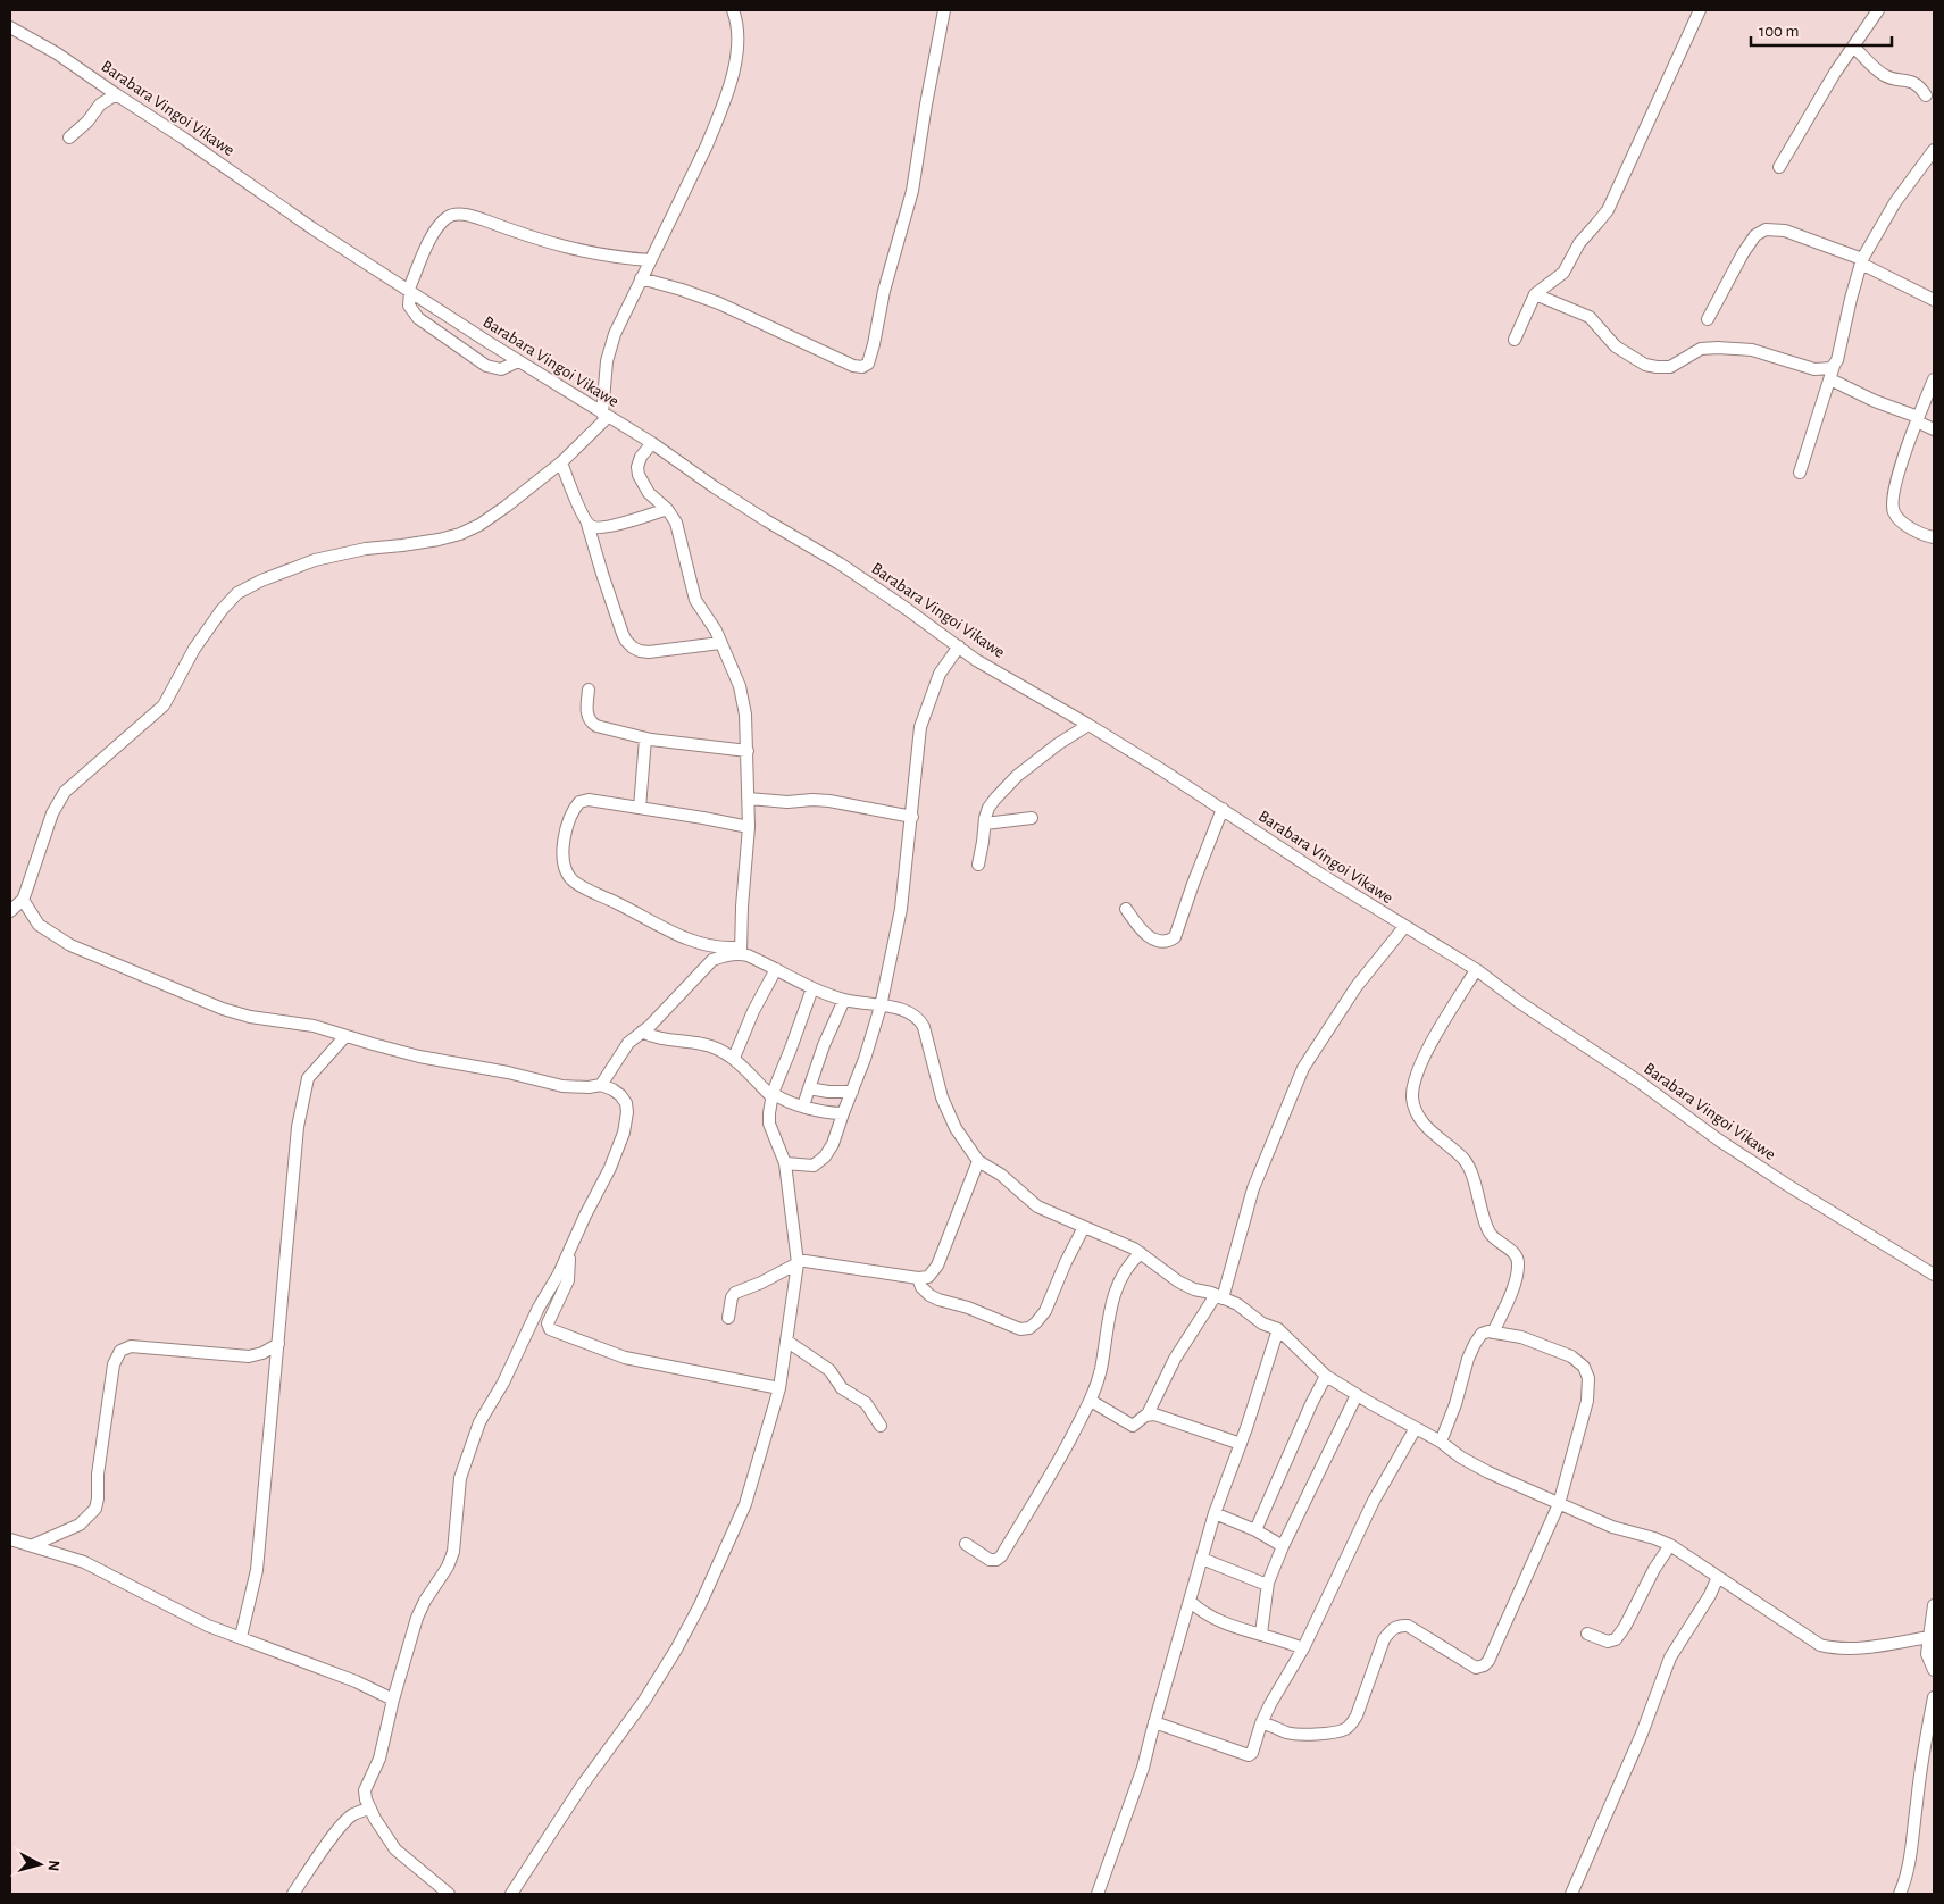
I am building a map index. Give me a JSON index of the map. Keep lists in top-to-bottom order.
{
  "streets": {
    "street": ["Barabara Vingoi Vikawe"]
  },
  "scale_bar": "100 m",
  "north": "right"
}
